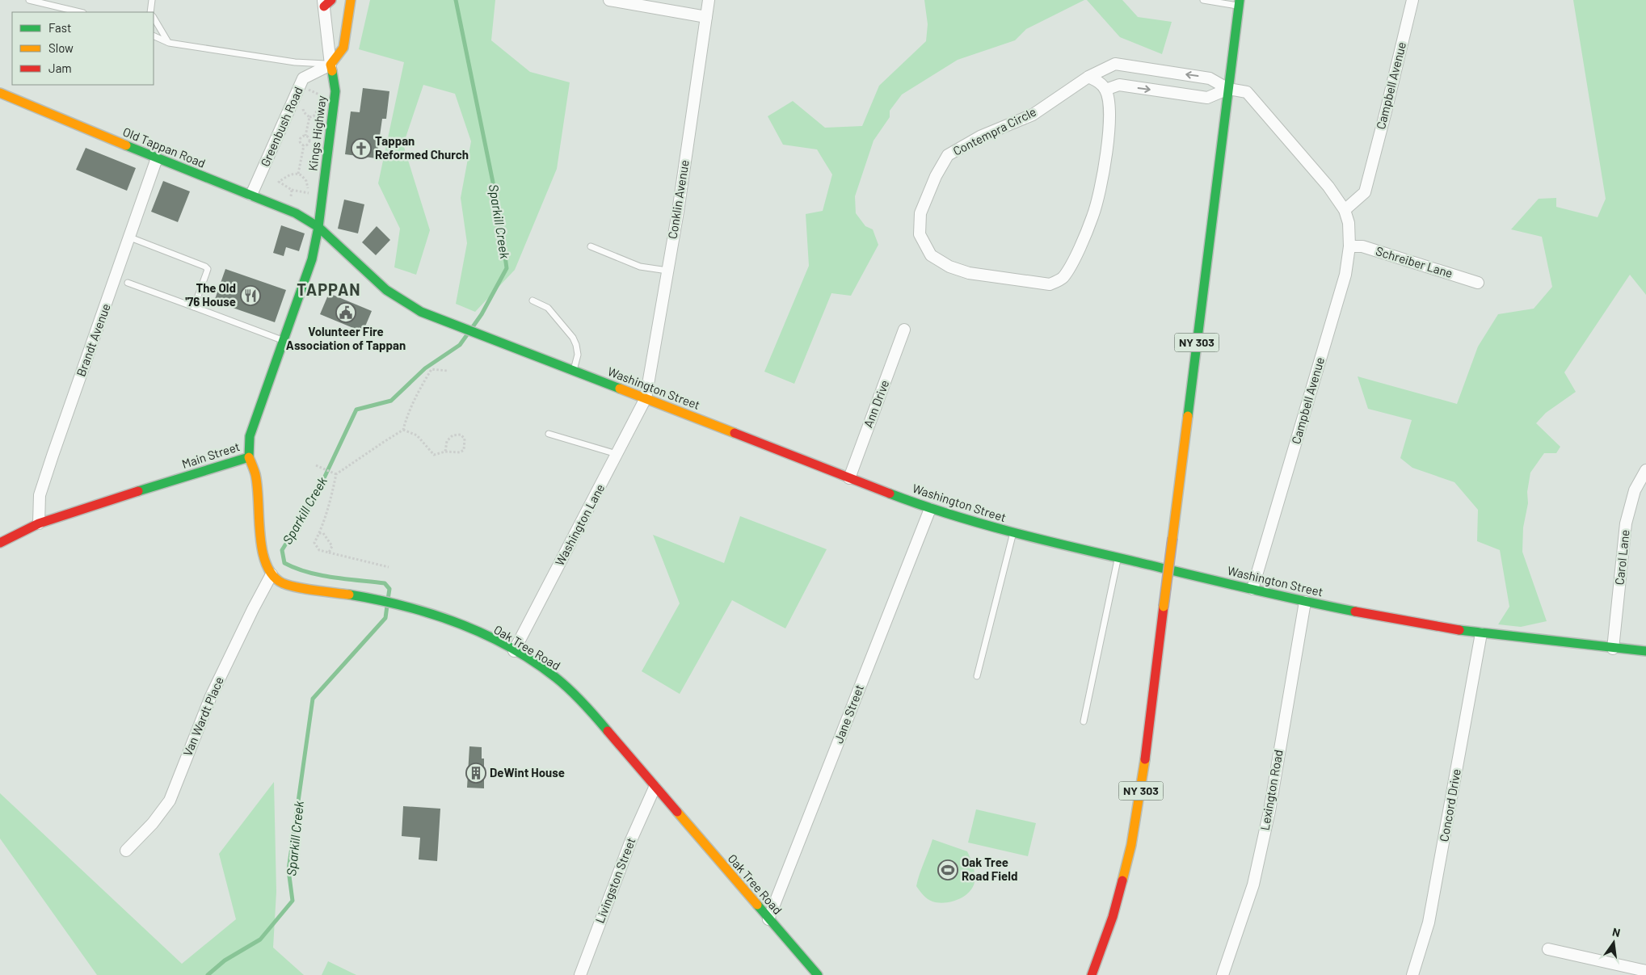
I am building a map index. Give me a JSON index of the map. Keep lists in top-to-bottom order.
{
  "streets": {
    "main road": [
      "Kings Highway",
      "Old Tappan Road",
      "NY 303",
      "Washington Street",
      "Main Street",
      "Oak Tree Road"
    ],
    "street": [
      "Campbell Avenue",
      "Greenbush Road",
      "Contempra Circle",
      "Conklin Avenue",
      "Schreiber Lane",
      "Brandt Avenue",
      "Ann Drive",
      "Washington Lane",
      "Carol Lane",
      "Jane Street",
      "Van Wardt Place",
      "Lexington Road",
      "Concord Drive",
      "Livingston Street"
    ]
  },
  "crossings": [
    ["Campbell Avenue", "Contempra Circle"],
    ["Campbell Avenue", "Schreiber Lane"],
    ["Campbell Avenue", "NY 303"],
    ["Campbell Avenue", "Washington Street"],
    ["Greenbush Road", "Kings Highway"],
    ["Greenbush Road", "Old Tappan Road"],
    ["Contempra Circle", "NY 303"],
    ["Kings Highway", "Old Tappan Road"],
    ["Kings Highway", "Washington Street"],
    ["Kings Highway", "Main Street"],
    ["Old Tappan Road", "Brandt Avenue"],
    ["Old Tappan Road", "Washington Street"],
    ["Old Tappan Road", "Main Street"],
    ["Conklin Avenue", "Washington Street"],
    ["Conklin Avenue", "Washington Lane"],
    ["Brandt Avenue", "Main Street"],
    ["Washington Street", "Ann Drive"],
    ["Washington Street", "Main Street"],
    ["Washington Street", "Washington Lane"],
    ["Washington Street", "Carol Lane"],
    ["Washington Street", "Jane Street"],
    ["Washington Street", "Lexington Road"],
    ["Washington Street", "Concord Drive"],
    ["Washington Lane", "Oak Tree Road"],
    ["Oak Tree Road", "Jane Street"],
    ["Oak Tree Road", "Van Wardt Place"],
    ["Oak Tree Road", "Livingston Street"]
  ],
  "districts": ["TAPPAN"],
  "water": ["Sparkill Creek"],
  "places": {
    "church": ["Tappan Reformed Church"],
    "restaurant": ["The Old '76 House"],
    "public building": ["Volunteer Fire Association of Tappan"],
    "building": ["DeWint House"],
    "sports": ["Oak Tree Road Field"]
  },
  "legend": ["Fast", "Slow", "Jam"],
  "north": "top"
}
